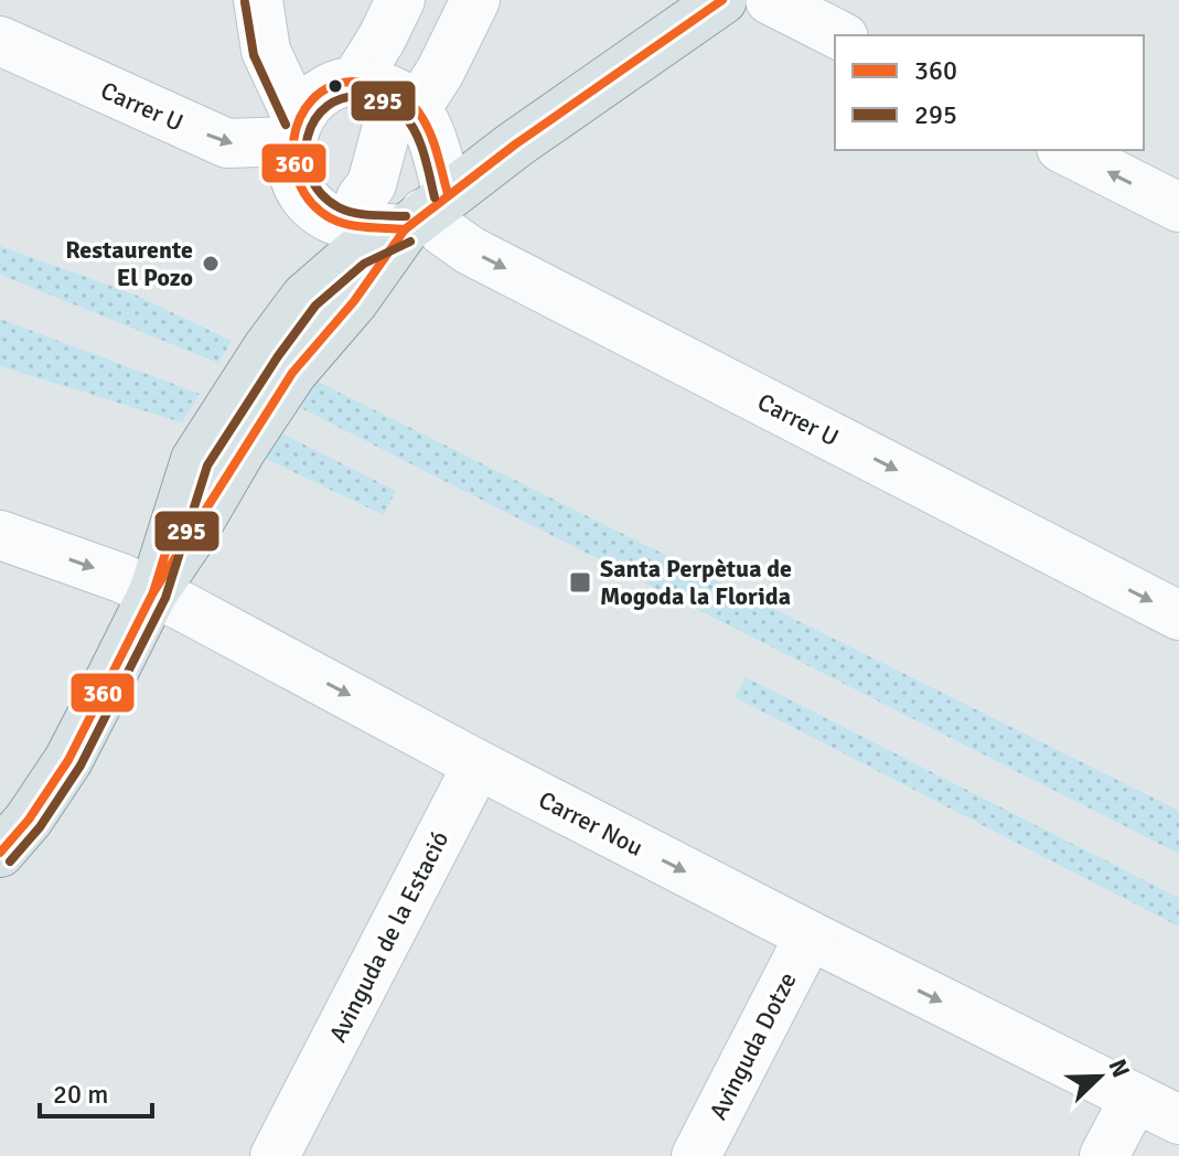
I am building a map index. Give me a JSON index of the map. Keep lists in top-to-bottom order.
{
  "streets": {
    "street": [
      "Carrer U",
      "Carrer Nou",
      "Avinguda de la Estació",
      "Avinguda Dotze"
    ]
  },
  "crossings": [
    ["Carrer Nou", "Avinguda de la Estació"],
    ["Carrer Nou", "Avinguda Dotze"]
  ],
  "one_way": ["Carrer U", "Carrer Nou"],
  "places": {
    "other": ["Restaurente El Pozo"],
    "transit": ["Santa Perpètua de Mogoda la Florida"]
  },
  "lines": ["transit line 360", "transit line 295"],
  "legend": ["360", "295"],
  "scale_bar": "20 m",
  "north": "top right"
}
